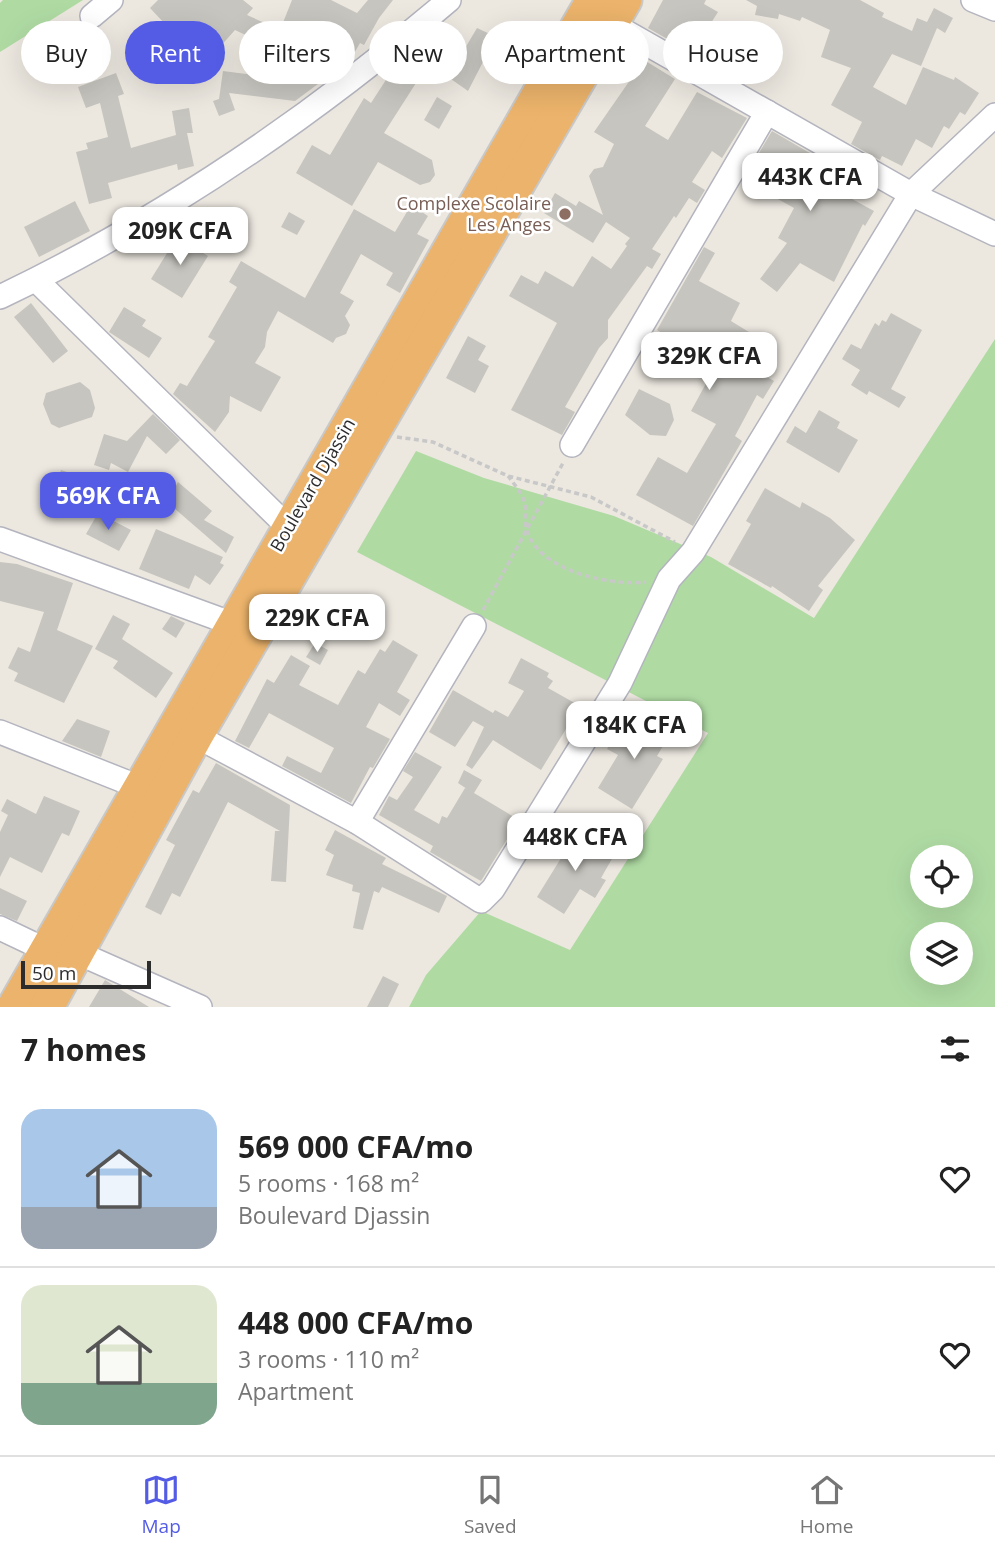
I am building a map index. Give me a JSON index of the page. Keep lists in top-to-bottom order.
{
  "streets": {
    "highway": ["Boulevard Djassin"]
  },
  "places": ["Complexe Scolaire Les Anges"],
  "scale_bar": "50 m",
  "page": {
    "chip": [
      "Buy",
      "Rent",
      "Filters",
      "New",
      "Apartment",
      "House"
    ],
    "price": [
      "443K CFA",
      "209K CFA",
      "329K CFA",
      "569K CFA",
      "229K CFA",
      "184K CFA",
      "448K CFA"
    ],
    "scale": "50 m",
    "heading": "7 homes",
    "list": [
      {
        "name": "569 000 CFA/mo",
        "note": "5 rooms · 168 m² · Boulevard Djassin"
      },
      {
        "name": "448 000 CFA/mo",
        "note": "3 rooms · 110 m² · Apartment"
      }
    ],
    "tabs": ["Map", "Saved", "Home"]
  }
}
